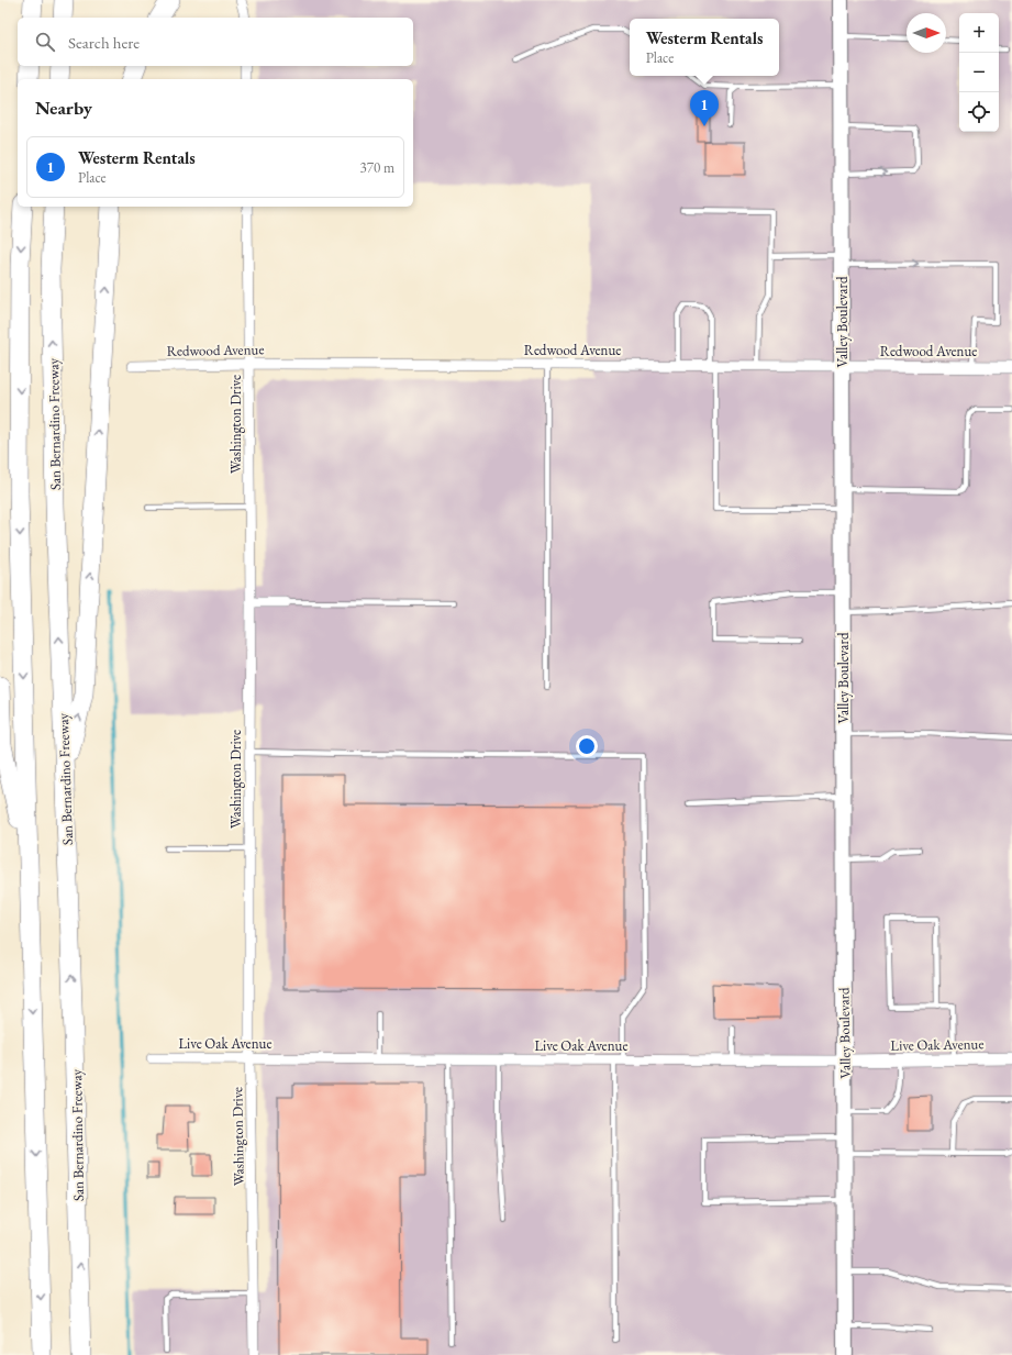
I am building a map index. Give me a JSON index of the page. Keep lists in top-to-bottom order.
{
  "streets": {
    "highway": ["San Bernardino Freeway"],
    "main road": ["Valley Boulevard"],
    "street": ["Redwood Avenue", "Washington Drive", "Live Oak Avenue"]
  },
  "crossings": [
    ["Valley Boulevard", "Redwood Avenue"],
    ["Valley Boulevard", "Live Oak Avenue"],
    ["Redwood Avenue", "Washington Drive"],
    ["Washington Drive", "Live Oak Avenue"]
  ],
  "north": "right",
  "page": {
    "map_buttons": ["+", "−"],
    "search": "Search here",
    "popup": ["Westerm Rentals", "Place"],
    "heading": "Nearby",
    "pins": "1",
    "list": [
      {
        "mark": "1",
        "name": "Westerm Rentals",
        "note": "Place",
        "value": "370 m"
      }
    ]
  }
}
